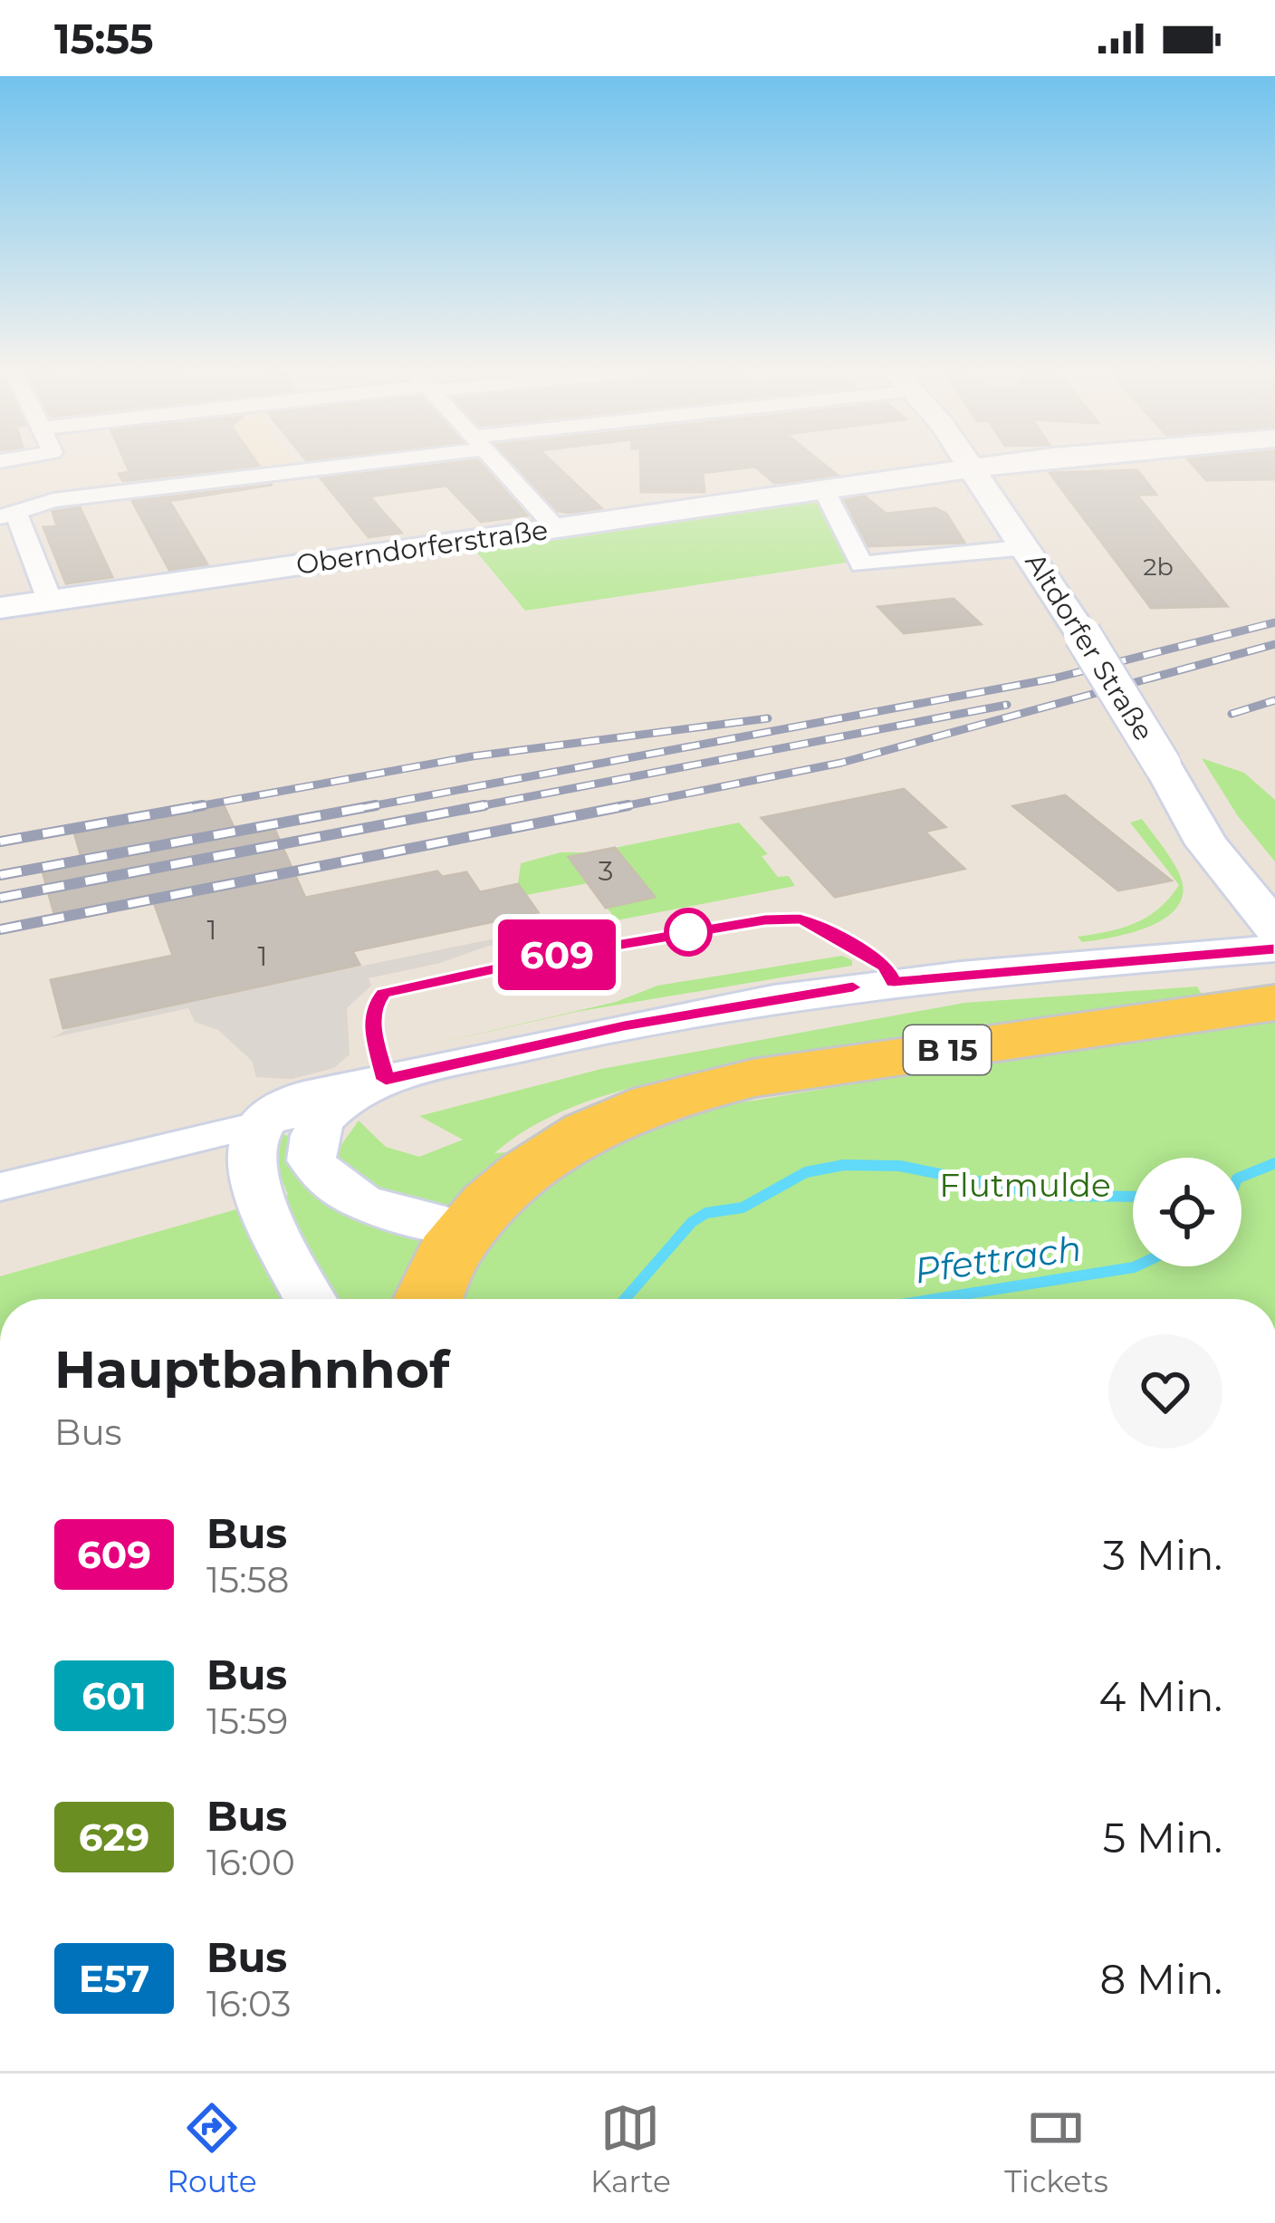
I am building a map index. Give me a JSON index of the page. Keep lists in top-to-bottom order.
{
  "streets": {
    "main road": ["Oberndorferstraße", "Altdorfer Straße", "B 15"]
  },
  "crossings": [
    ["Oberndorferstraße", "Altdorfer Straße"]
  ],
  "water": ["Pfettrach"],
  "parks": ["Flutmulde"],
  "lines": ["bus line 609"],
  "house_numbers": [
    "2b",
    "3",
    "1",
    "1"
  ],
  "page": {
    "status": "15:55",
    "on_map": "609",
    "heading": ["Hauptbahnhof", "Bus"],
    "list": [
      {
        "mark": "609",
        "name": "Bus",
        "note": "15:58",
        "value": "3 Min."
      },
      {
        "mark": "601",
        "name": "Bus",
        "note": "15:59",
        "value": "4 Min."
      },
      {
        "mark": "629",
        "name": "Bus",
        "note": "16:00",
        "value": "5 Min."
      },
      {
        "mark": "E57",
        "name": "Bus",
        "note": "16:03",
        "value": "8 Min."
      }
    ],
    "tabs": ["Route", "Karte", "Tickets"]
  }
}
